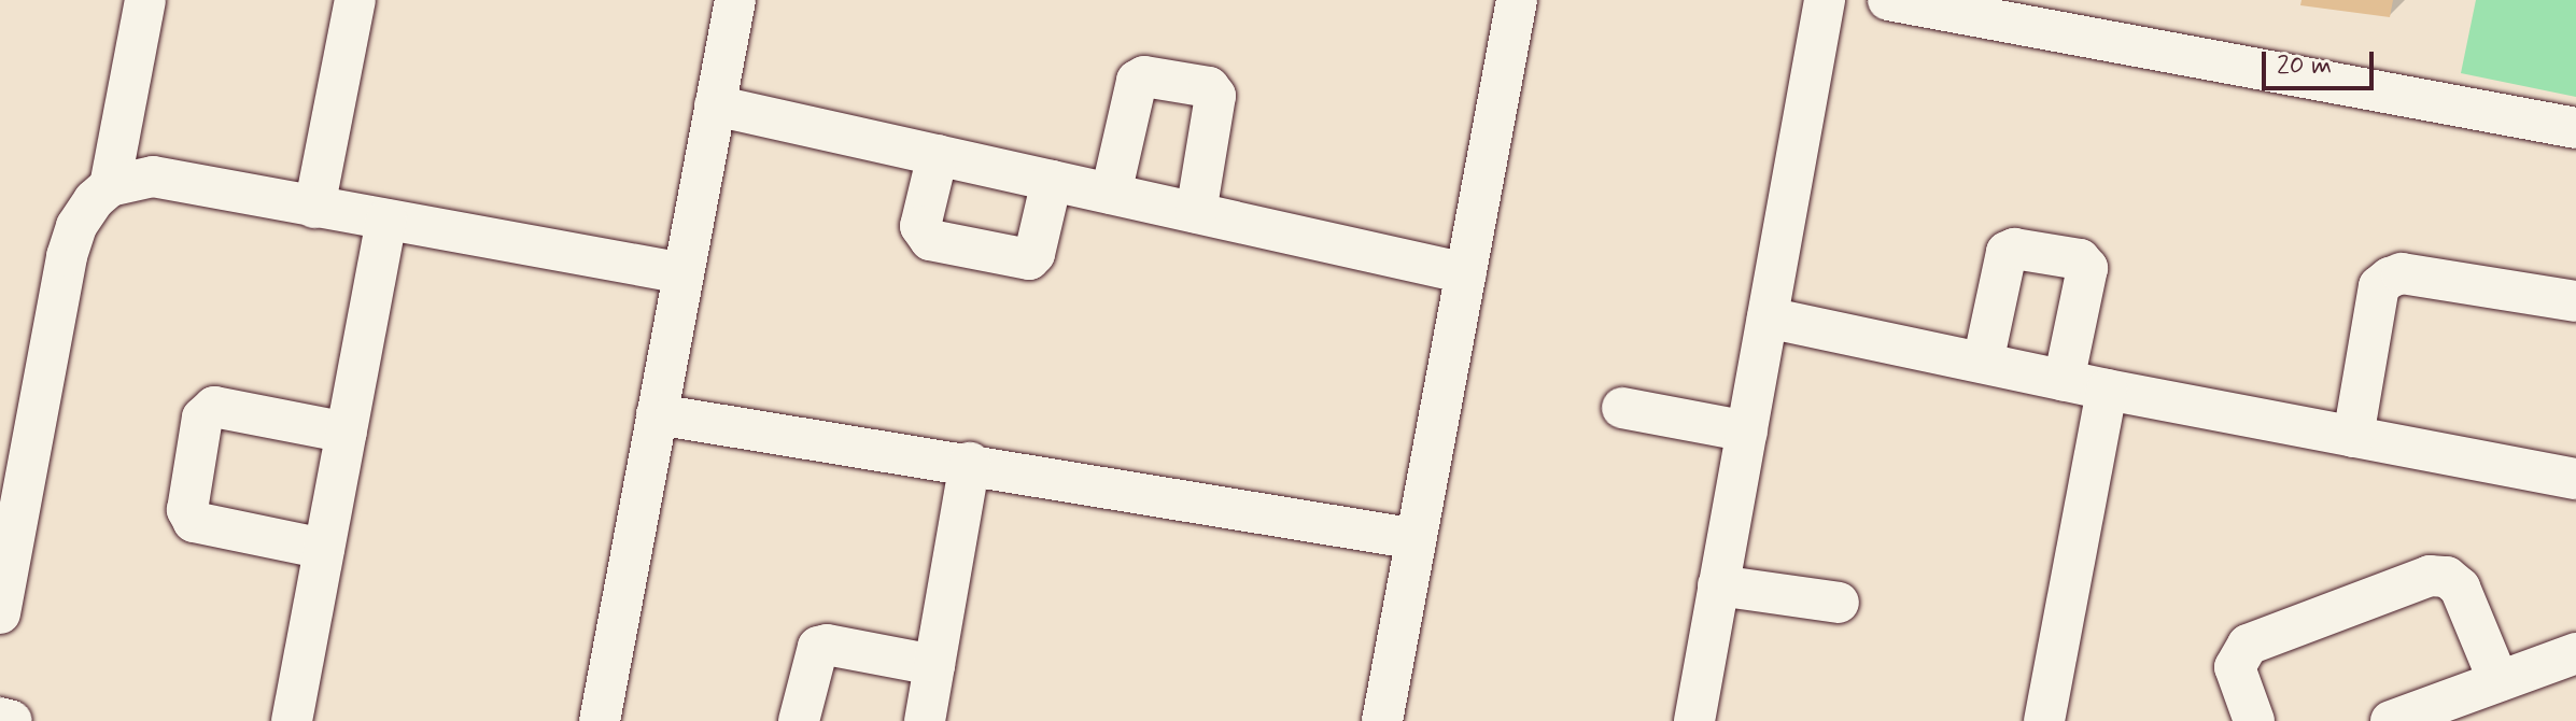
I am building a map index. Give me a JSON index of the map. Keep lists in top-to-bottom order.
{
  "scale_bar": "20 m"
}
